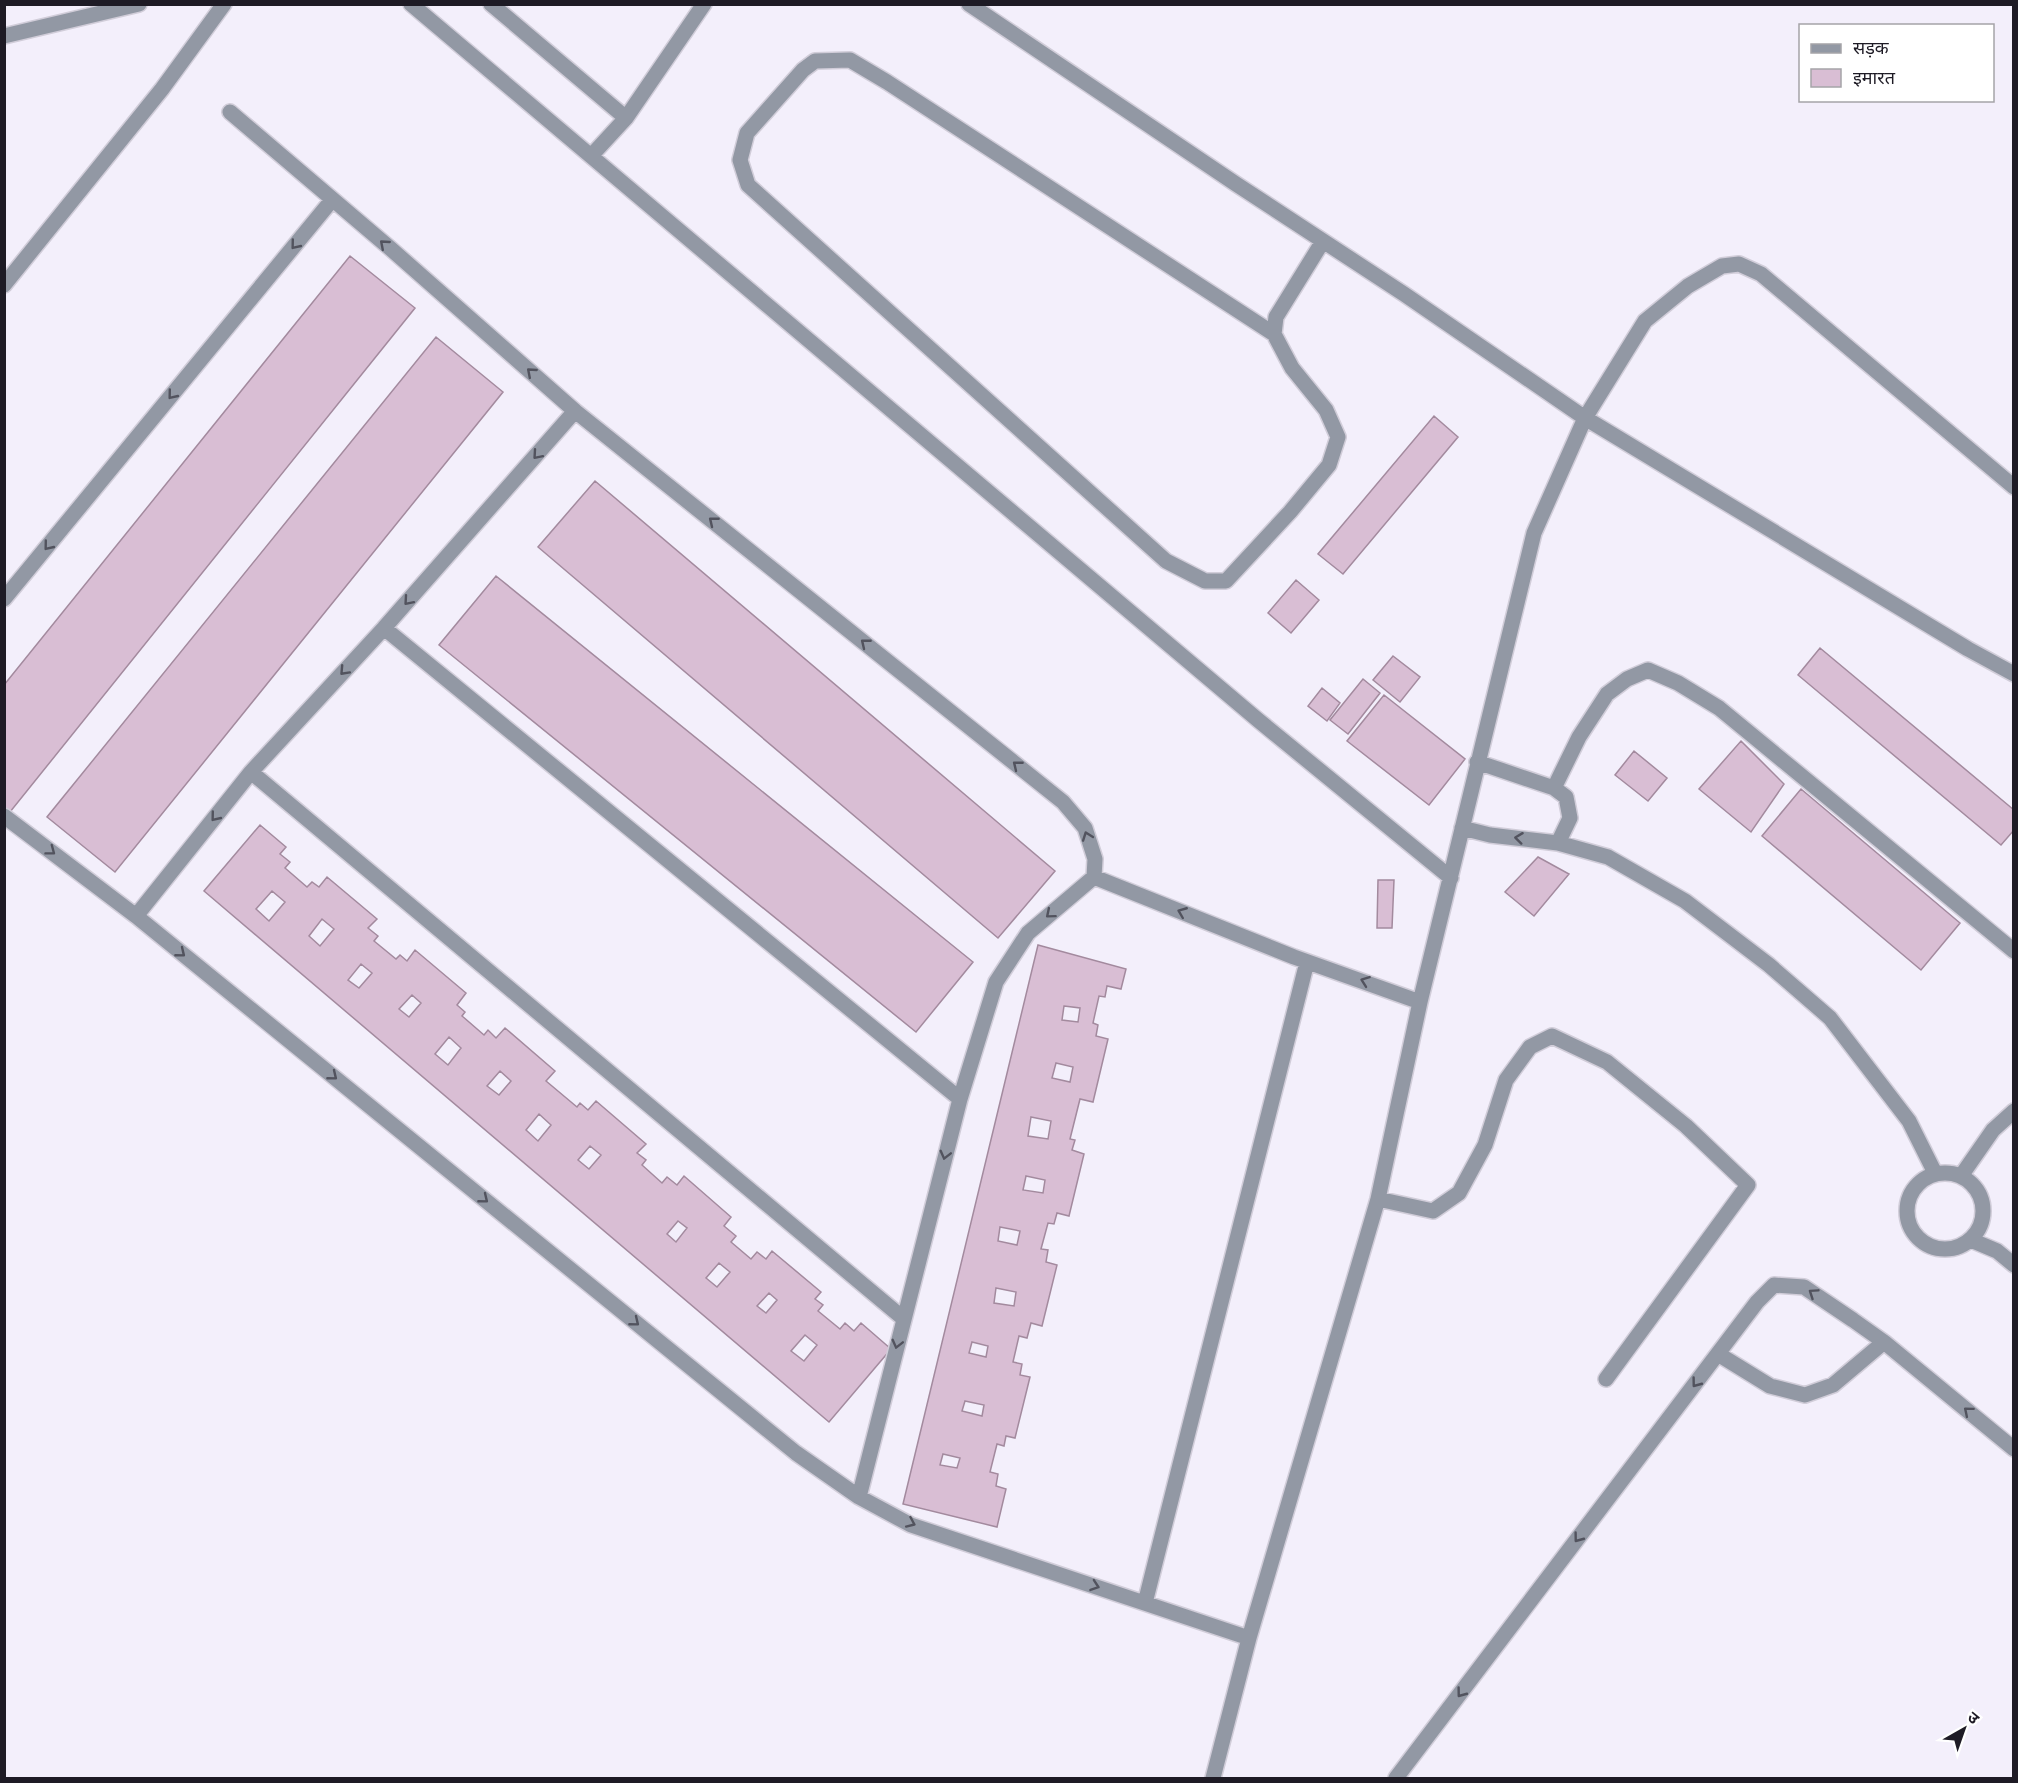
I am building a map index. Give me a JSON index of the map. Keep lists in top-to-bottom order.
{
  "legend": ["सड़क", "इमारत"],
  "north": "top right"
}
